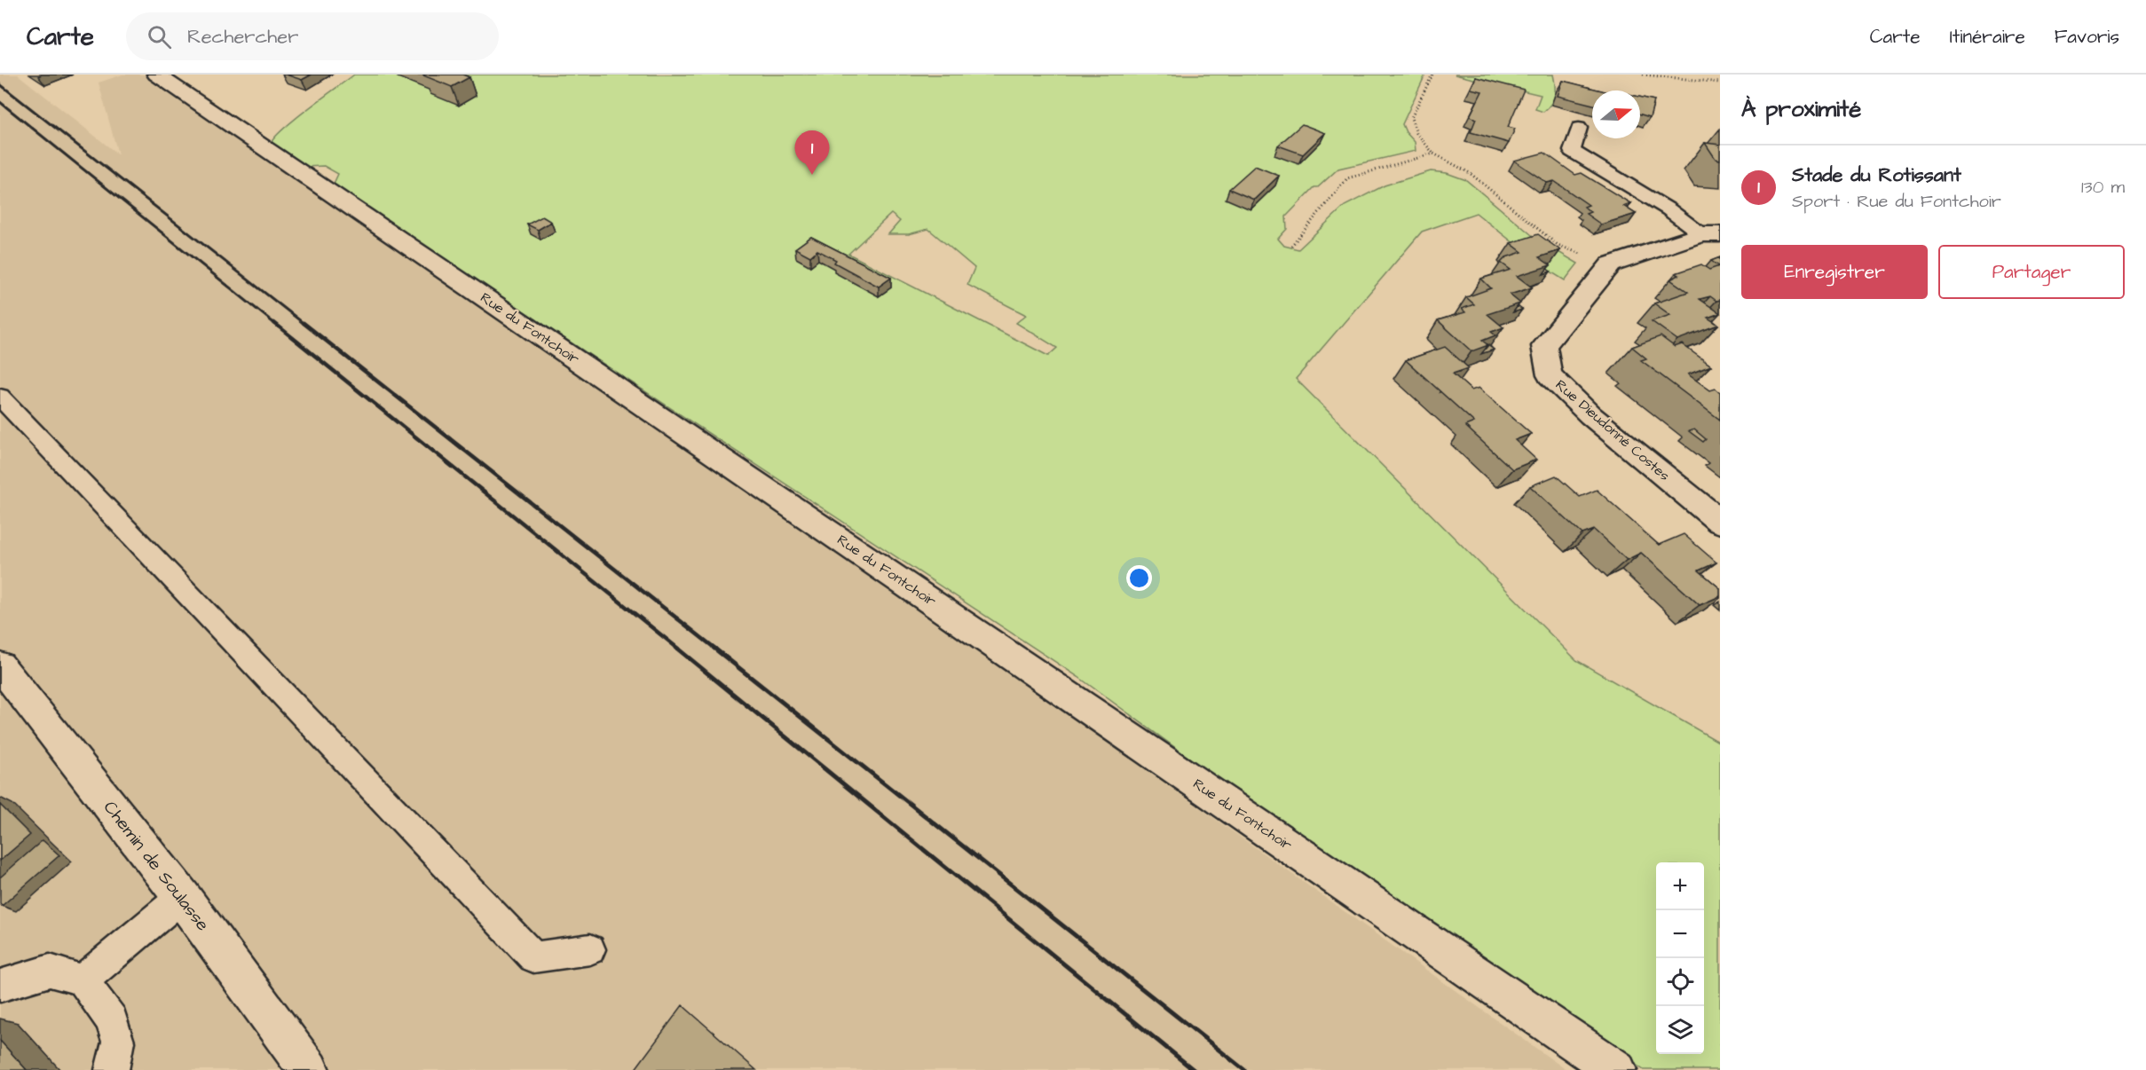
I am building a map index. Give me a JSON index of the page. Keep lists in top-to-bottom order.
{
  "streets": {
    "street": ["Rue du Fontchoir", "Rue Dieudonné Costes", "Chemin de Soulasse"]
  },
  "north": "right",
  "page": {
    "header": "Carte",
    "search": "Rechercher",
    "nav": ["Carte", "Itinéraire", "Favoris"],
    "heading": "À proximité",
    "pins": "1",
    "list": [
      {
        "mark": "1",
        "name": "Stade du Rotissant",
        "note": "Sport · Rue du Fontchoir",
        "value": "130 m"
      }
    ],
    "buttons": ["Enregistrer", "Partager"],
    "map_buttons": ["+", "−"]
  }
}
